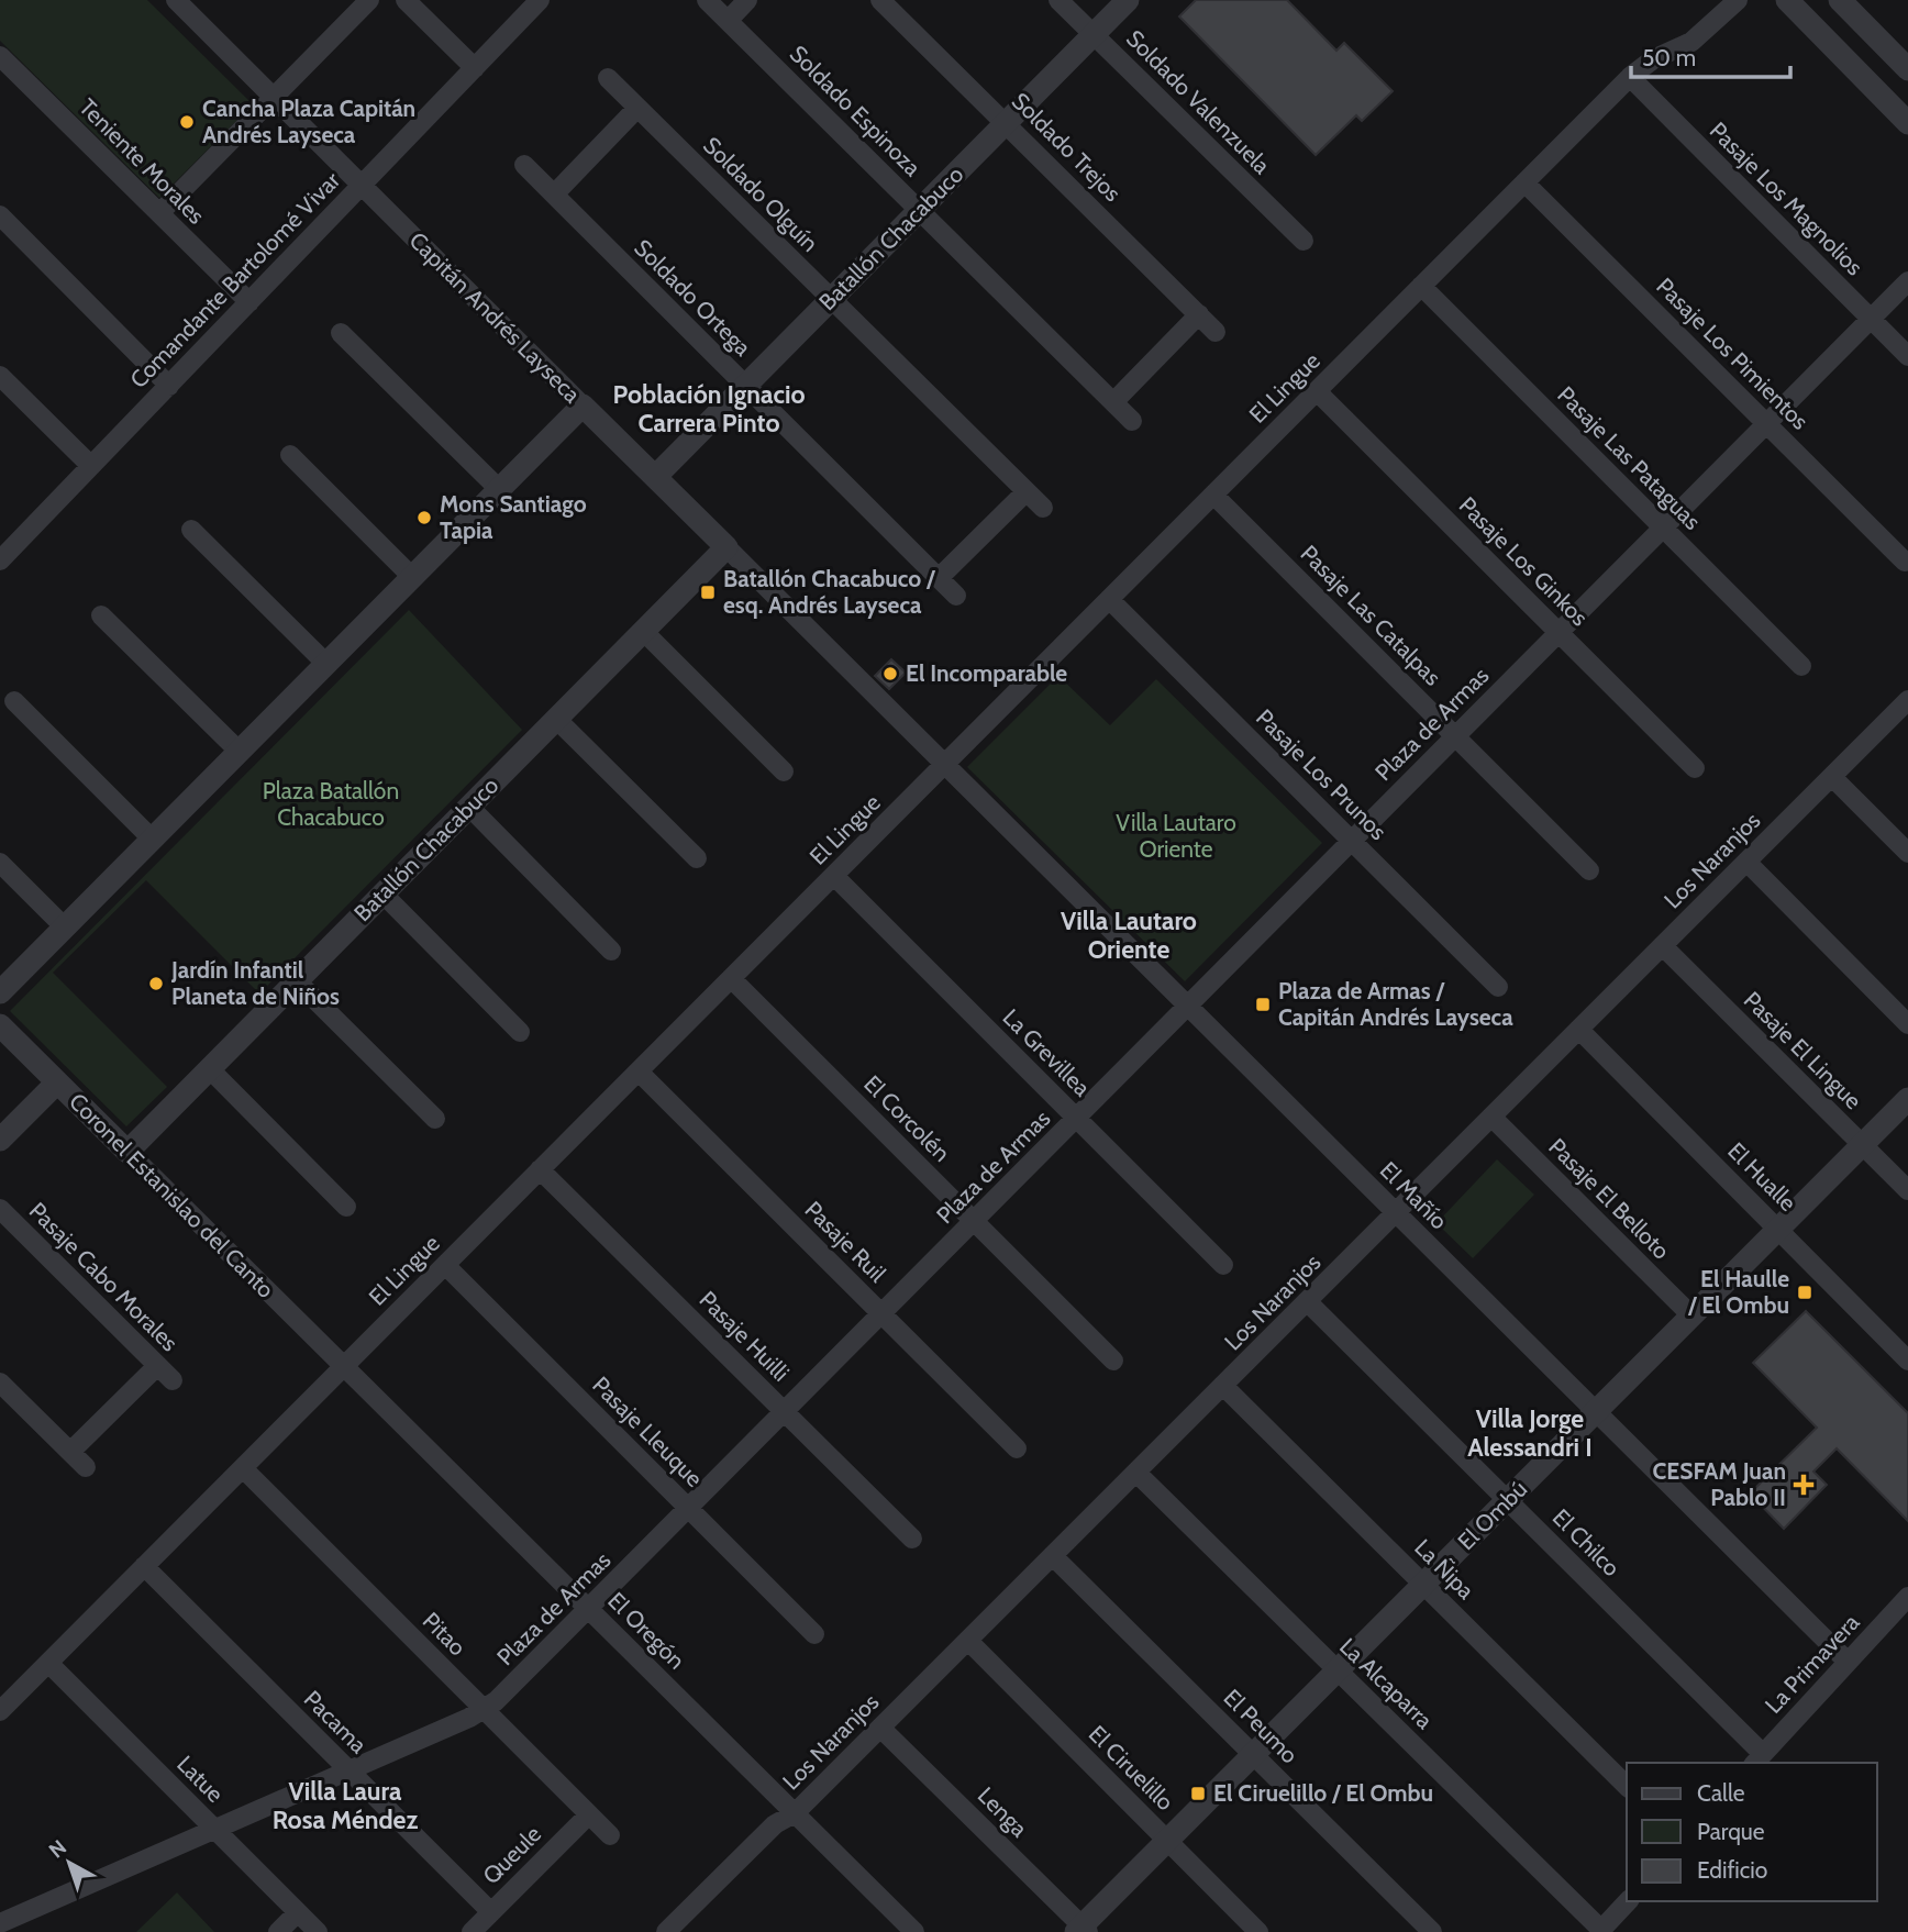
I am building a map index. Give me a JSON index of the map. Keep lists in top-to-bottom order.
{
  "streets": {
    "street": [
      "Soldado Valenzuela",
      "Soldado Espinoza",
      "Soldado Trejos",
      "Teniente Morales",
      "Soldado Olguín",
      "Pasaje Los Magnolios",
      "Batallón Chacabuco",
      "Comandante Bartolomé Vivar",
      "Soldado Ortega",
      "Capitán Andrés Layseca",
      "Pasaje Los Pimientos",
      "El Lingue",
      "Pasaje Las Pataguas",
      "Pasaje Los Ginkos",
      "Pasaje Las Catalpas",
      "Plaza de Armas",
      "Pasaje Los Prunos",
      "Los Naranjos",
      "Pasaje El Lingue",
      "La Grevillea",
      "El Corcolén",
      "El Hualle",
      "Coronel Estanislao del Canto",
      "El Mañío",
      "Pasaje El Belloto",
      "Pasaje Ruil",
      "Pasaje Cabo Morales",
      "Pasaje Huilli",
      "Pasaje Lleuque",
      "El Ombú",
      "El Chilco",
      "La Ñipa",
      "El Oregón",
      "Pitao",
      "La Primavera",
      "La Alcaparra",
      "Pacama",
      "El Peumo",
      "El Ciruelillo",
      "Latue",
      "Lenga",
      "Queule"
    ]
  },
  "crossings": [
    ["Soldado Valenzuela", "Batallón Chacabuco"],
    ["Soldado Espinoza", "Batallón Chacabuco"],
    ["Soldado Trejos", "Batallón Chacabuco"],
    ["Teniente Morales", "Comandante Bartolomé Vivar"],
    ["Soldado Olguín", "Batallón Chacabuco"],
    ["Pasaje Los Magnolios", "El Lingue"],
    ["Pasaje Los Magnolios", "Plaza de Armas"],
    ["Batallón Chacabuco", "Soldado Ortega"],
    ["Batallón Chacabuco", "Capitán Andrés Layseca"],
    ["Batallón Chacabuco", "Coronel Estanislao del Canto"],
    ["Comandante Bartolomé Vivar", "Capitán Andrés Layseca"],
    ["Capitán Andrés Layseca", "El Lingue"],
    ["Capitán Andrés Layseca", "El Mañío"],
    ["Pasaje Los Pimientos", "El Lingue"],
    ["Pasaje Los Pimientos", "Plaza de Armas"],
    ["El Lingue", "Pasaje Las Pataguas"],
    ["El Lingue", "Pasaje Los Ginkos"],
    ["El Lingue", "Pasaje Las Catalpas"],
    ["El Lingue", "Pasaje Los Prunos"],
    ["El Lingue", "La Grevillea"],
    ["El Lingue", "El Corcolén"],
    ["El Lingue", "Coronel Estanislao del Canto"],
    ["El Lingue", "El Mañío"],
    ["El Lingue", "Pasaje Ruil"],
    ["El Lingue", "Pasaje Huilli"],
    ["El Lingue", "Pasaje Lleuque"],
    ["El Lingue", "El Oregón"],
    ["El Lingue", "Pitao"],
    ["El Lingue", "Pacama"],
    ["El Lingue", "Latue"],
    ["Pasaje Las Pataguas", "Plaza de Armas"],
    ["Pasaje Los Ginkos", "Plaza de Armas"],
    ["Pasaje Las Catalpas", "Plaza de Armas"],
    ["Plaza de Armas", "Pasaje Los Prunos"],
    ["Plaza de Armas", "La Grevillea"],
    ["Plaza de Armas", "El Corcolén"],
    ["Plaza de Armas", "El Mañío"],
    ["Plaza de Armas", "Pasaje Ruil"],
    ["Plaza de Armas", "Pasaje Huilli"],
    ["Plaza de Armas", "Pasaje Lleuque"],
    ["Plaza de Armas", "El Oregón"],
    ["Plaza de Armas", "Pitao"],
    ["Plaza de Armas", "Pacama"],
    ["Plaza de Armas", "Latue"],
    ["Los Naranjos", "Pasaje El Lingue"],
    ["Los Naranjos", "El Hualle"],
    ["Los Naranjos", "El Mañío"],
    ["Los Naranjos", "Pasaje El Belloto"],
    ["Los Naranjos", "El Chilco"],
    ["Los Naranjos", "La Ñipa"],
    ["Los Naranjos", "El Oregón"],
    ["Los Naranjos", "La Alcaparra"],
    ["Los Naranjos", "El Peumo"],
    ["Los Naranjos", "El Ciruelillo"],
    ["Los Naranjos", "Lenga"],
    ["Pasaje El Lingue", "El Ombú"],
    ["El Hualle", "El Ombú"],
    ["Coronel Estanislao del Canto", "El Oregón"],
    ["El Mañío", "El Ombú"],
    ["El Mañío", "La Primavera"],
    ["Pasaje El Belloto", "El Ombú"],
    ["El Ombú", "El Chilco"],
    ["El Ombú", "La Ñipa"],
    ["El Ombú", "La Alcaparra"],
    ["El Ombú", "El Peumo"],
    ["El Ombú", "El Ciruelillo"],
    ["El Ombú", "Lenga"],
    ["El Chilco", "La Primavera"],
    ["Pitao", "Queule"],
    ["Pacama", "Queule"]
  ],
  "districts": [
    "Población Ignacio Carrera Pinto",
    "Villa Lautaro Oriente",
    "Villa Jorge Alessandri I",
    "Villa Laura Rosa Méndez"
  ],
  "parks": ["Plaza Batallón Chacabuco", "Villa Lautaro Oriente"],
  "places": {
    "other": [
      "Cancha Plaza Capitán Andrés Layseca",
      "Mons Santiago Tapia",
      "El Incomparable",
      "Jardín Infantil Planeta de Niños"
    ],
    "transit": [
      "Batallón Chacabuco / esq. Andrés Layseca",
      "Plaza de Armas / Capitán Andrés Layseca",
      "El Haulle / El Ombu",
      "El Ciruelillo / El Ombu"
    ],
    "health": ["CESFAM Juan Pablo II"]
  },
  "legend": ["Calle", "Parque", "Edificio"],
  "scale_bar": "50 m",
  "north": "top left"
}
